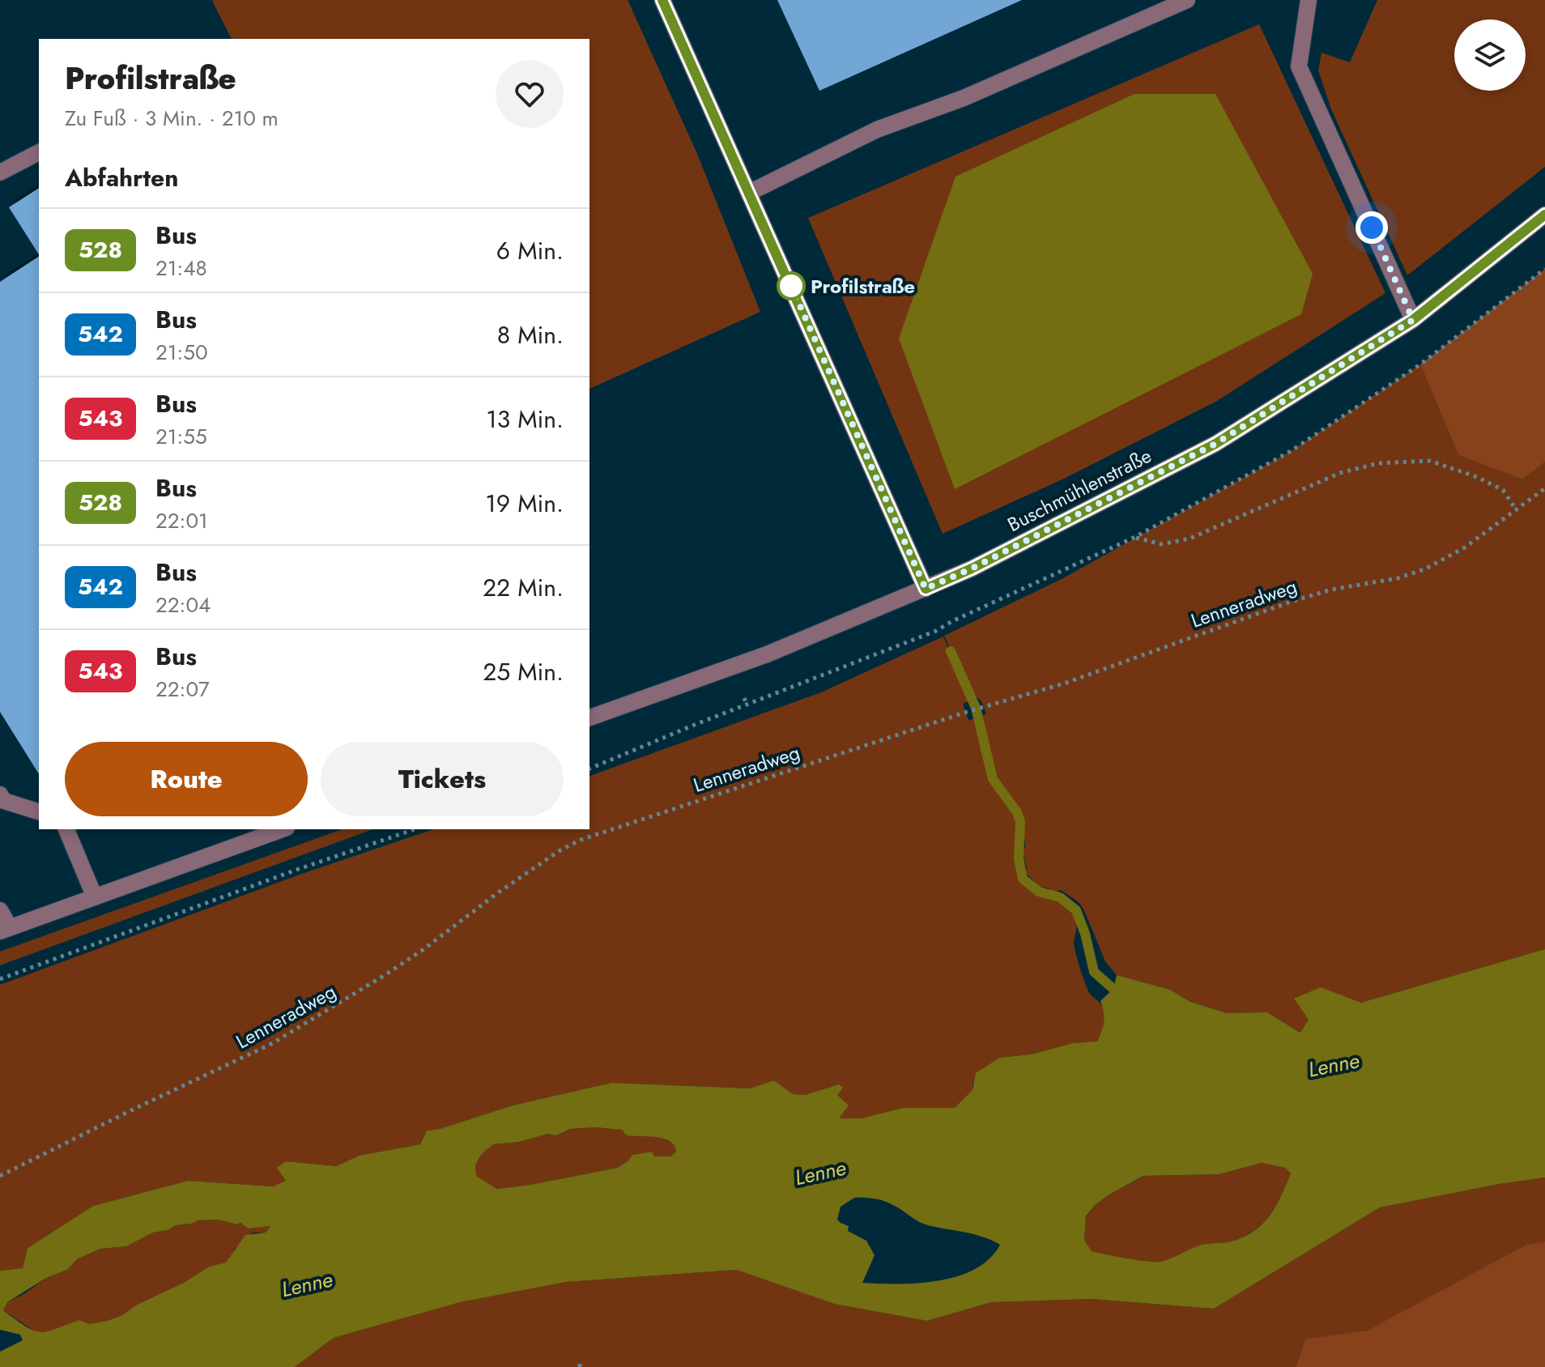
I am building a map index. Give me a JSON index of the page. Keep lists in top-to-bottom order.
{
  "streets": {
    "street": ["Buschmühlenstraße"],
    "path": ["Lenneradweg"]
  },
  "water": ["Lenne"],
  "places": ["Profilstraße"],
  "lines": ["bus line 528"],
  "page": {
    "heading": [
      ["Profilstraße", "Zu Fuß · 3 Min. · 210 m"],
      "Abfahrten"
    ],
    "list": [
      {
        "mark": "528",
        "name": "Bus",
        "note": "21:48",
        "value": "6 Min."
      },
      {
        "mark": "542",
        "name": "Bus",
        "note": "21:50",
        "value": "8 Min."
      },
      {
        "mark": "543",
        "name": "Bus",
        "note": "21:55",
        "value": "13 Min."
      },
      {
        "mark": "528",
        "name": "Bus",
        "note": "22:01",
        "value": "19 Min."
      },
      {
        "mark": "542",
        "name": "Bus",
        "note": "22:04",
        "value": "22 Min."
      },
      {
        "mark": "543",
        "name": "Bus",
        "note": "22:07",
        "value": "25 Min."
      }
    ],
    "buttons": ["Route", "Tickets"]
  }
}
